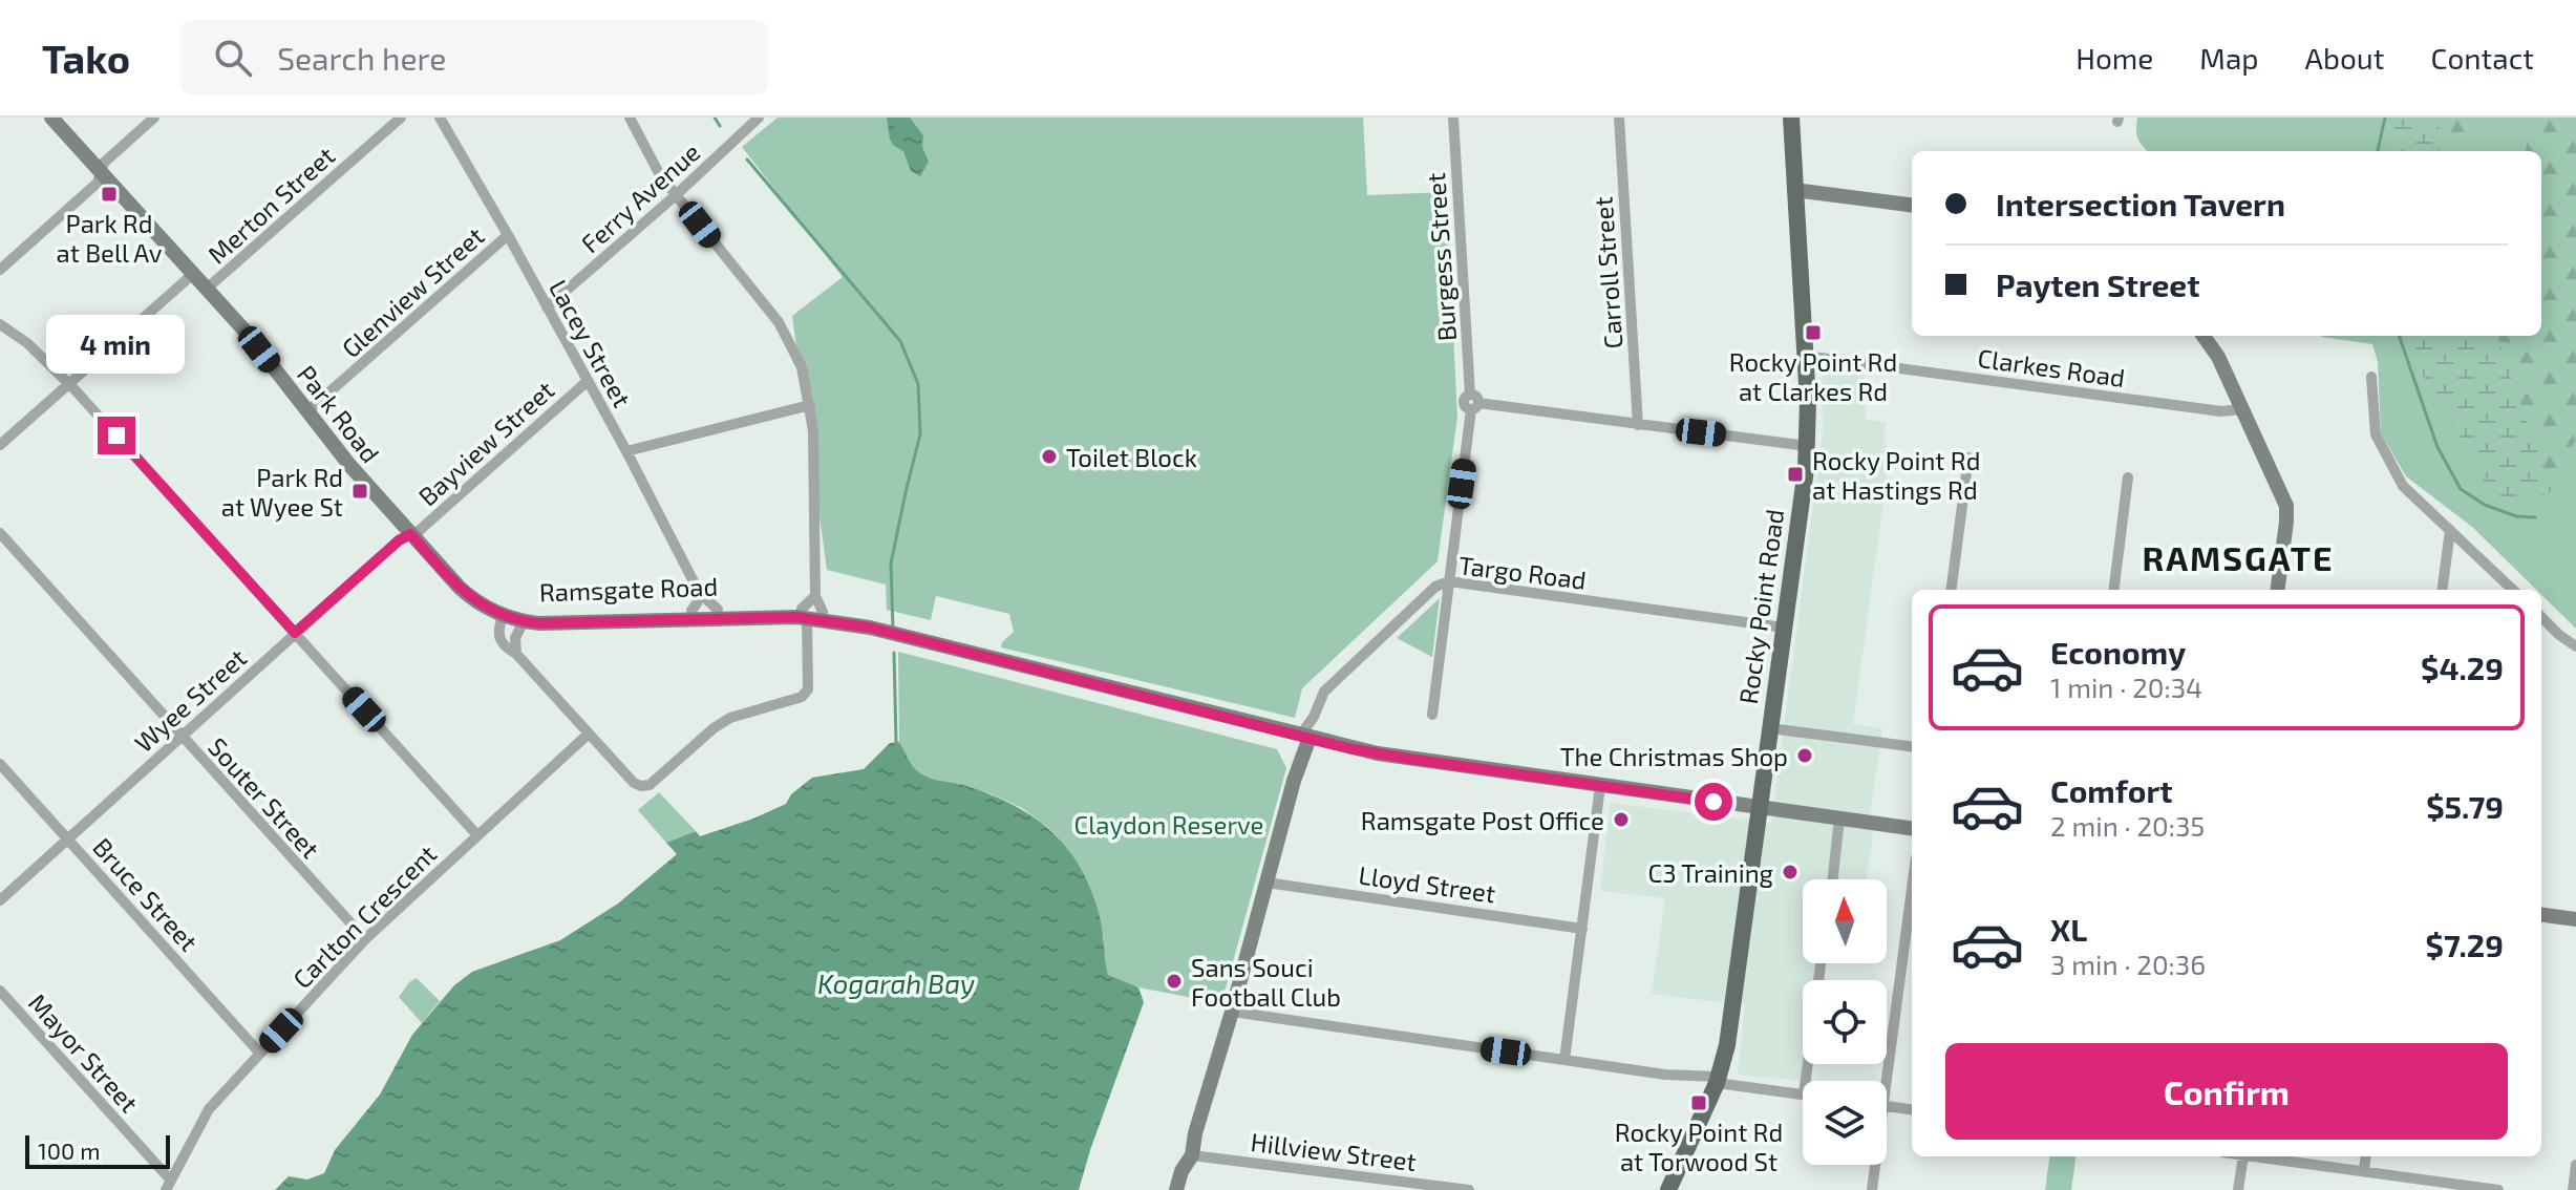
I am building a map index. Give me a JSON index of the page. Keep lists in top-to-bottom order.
{
  "streets": {
    "main road": ["Park Road", "Ramsgate Road", "Rocky Point Road"],
    "street": [
      "Ferry Avenue",
      "Merton Street",
      "Burgess Street",
      "Carroll Street",
      "Glenview Street",
      "Lacey Street",
      "Clarkes Road",
      "Bayview Street",
      "Targo Road",
      "Wyee Street",
      "Souter Street",
      "Lloyd Street",
      "Bruce Street",
      "Carlton Crescent",
      "Mayor Street",
      "Hillview Street"
    ]
  },
  "crossings": [
    ["Ferry Avenue", "Lacey Street"],
    ["Merton Street", "Park Road"],
    ["Burgess Street", "Targo Road"],
    ["Glenview Street", "Lacey Street"],
    ["Glenview Street", "Park Road"],
    ["Lacey Street", "Bayview Street"],
    ["Lacey Street", "Ramsgate Road"],
    ["Clarkes Road", "Rocky Point Road"],
    ["Park Road", "Bayview Street"],
    ["Park Road", "Ramsgate Road"],
    ["Park Road", "Wyee Street"],
    ["Bayview Street", "Wyee Street"],
    ["Targo Road", "Ramsgate Road"],
    ["Targo Road", "Rocky Point Road"],
    ["Ramsgate Road", "Rocky Point Road"],
    ["Wyee Street", "Souter Street"],
    ["Wyee Street", "Bruce Street"],
    ["Souter Street", "Carlton Crescent"],
    ["Bruce Street", "Carlton Crescent"],
    ["Carlton Crescent", "Mayor Street"]
  ],
  "districts": ["RAMSGATE"],
  "water": ["Kogarah Bay"],
  "parks": ["Claydon Reserve"],
  "places": {
    "transit": [
      "Park Rd at Bell Av",
      "Rocky Point Rd at Clarkes Rd",
      "Rocky Point Rd at Hastings Rd",
      "Park Rd at Wyee St",
      "Rocky Point Rd at Torwood St"
    ],
    "other": [
      "Toilet Block",
      "The Christmas Shop",
      "Ramsgate Post Office",
      "C3 Training",
      "Sans Souci Football Club"
    ]
  },
  "scale_bar": "100 m",
  "north": "top",
  "page": {
    "header": "Tako",
    "search": "Search here",
    "nav": [
      "Home",
      "Map",
      "About",
      "Contact"
    ],
    "banner": ["Intersection Tavern", "Payten Street"],
    "bubble": "4 min",
    "list": [
      {
        "name": "Economy",
        "note": "1 min · 20:34",
        "value": "$4.29"
      },
      {
        "name": "Comfort",
        "note": "2 min · 20:35",
        "value": "$5.79"
      },
      {
        "name": "XL",
        "note": "3 min · 20:36",
        "value": "$7.29"
      }
    ],
    "buttons": "Confirm",
    "scale": "100 m"
  }
}
